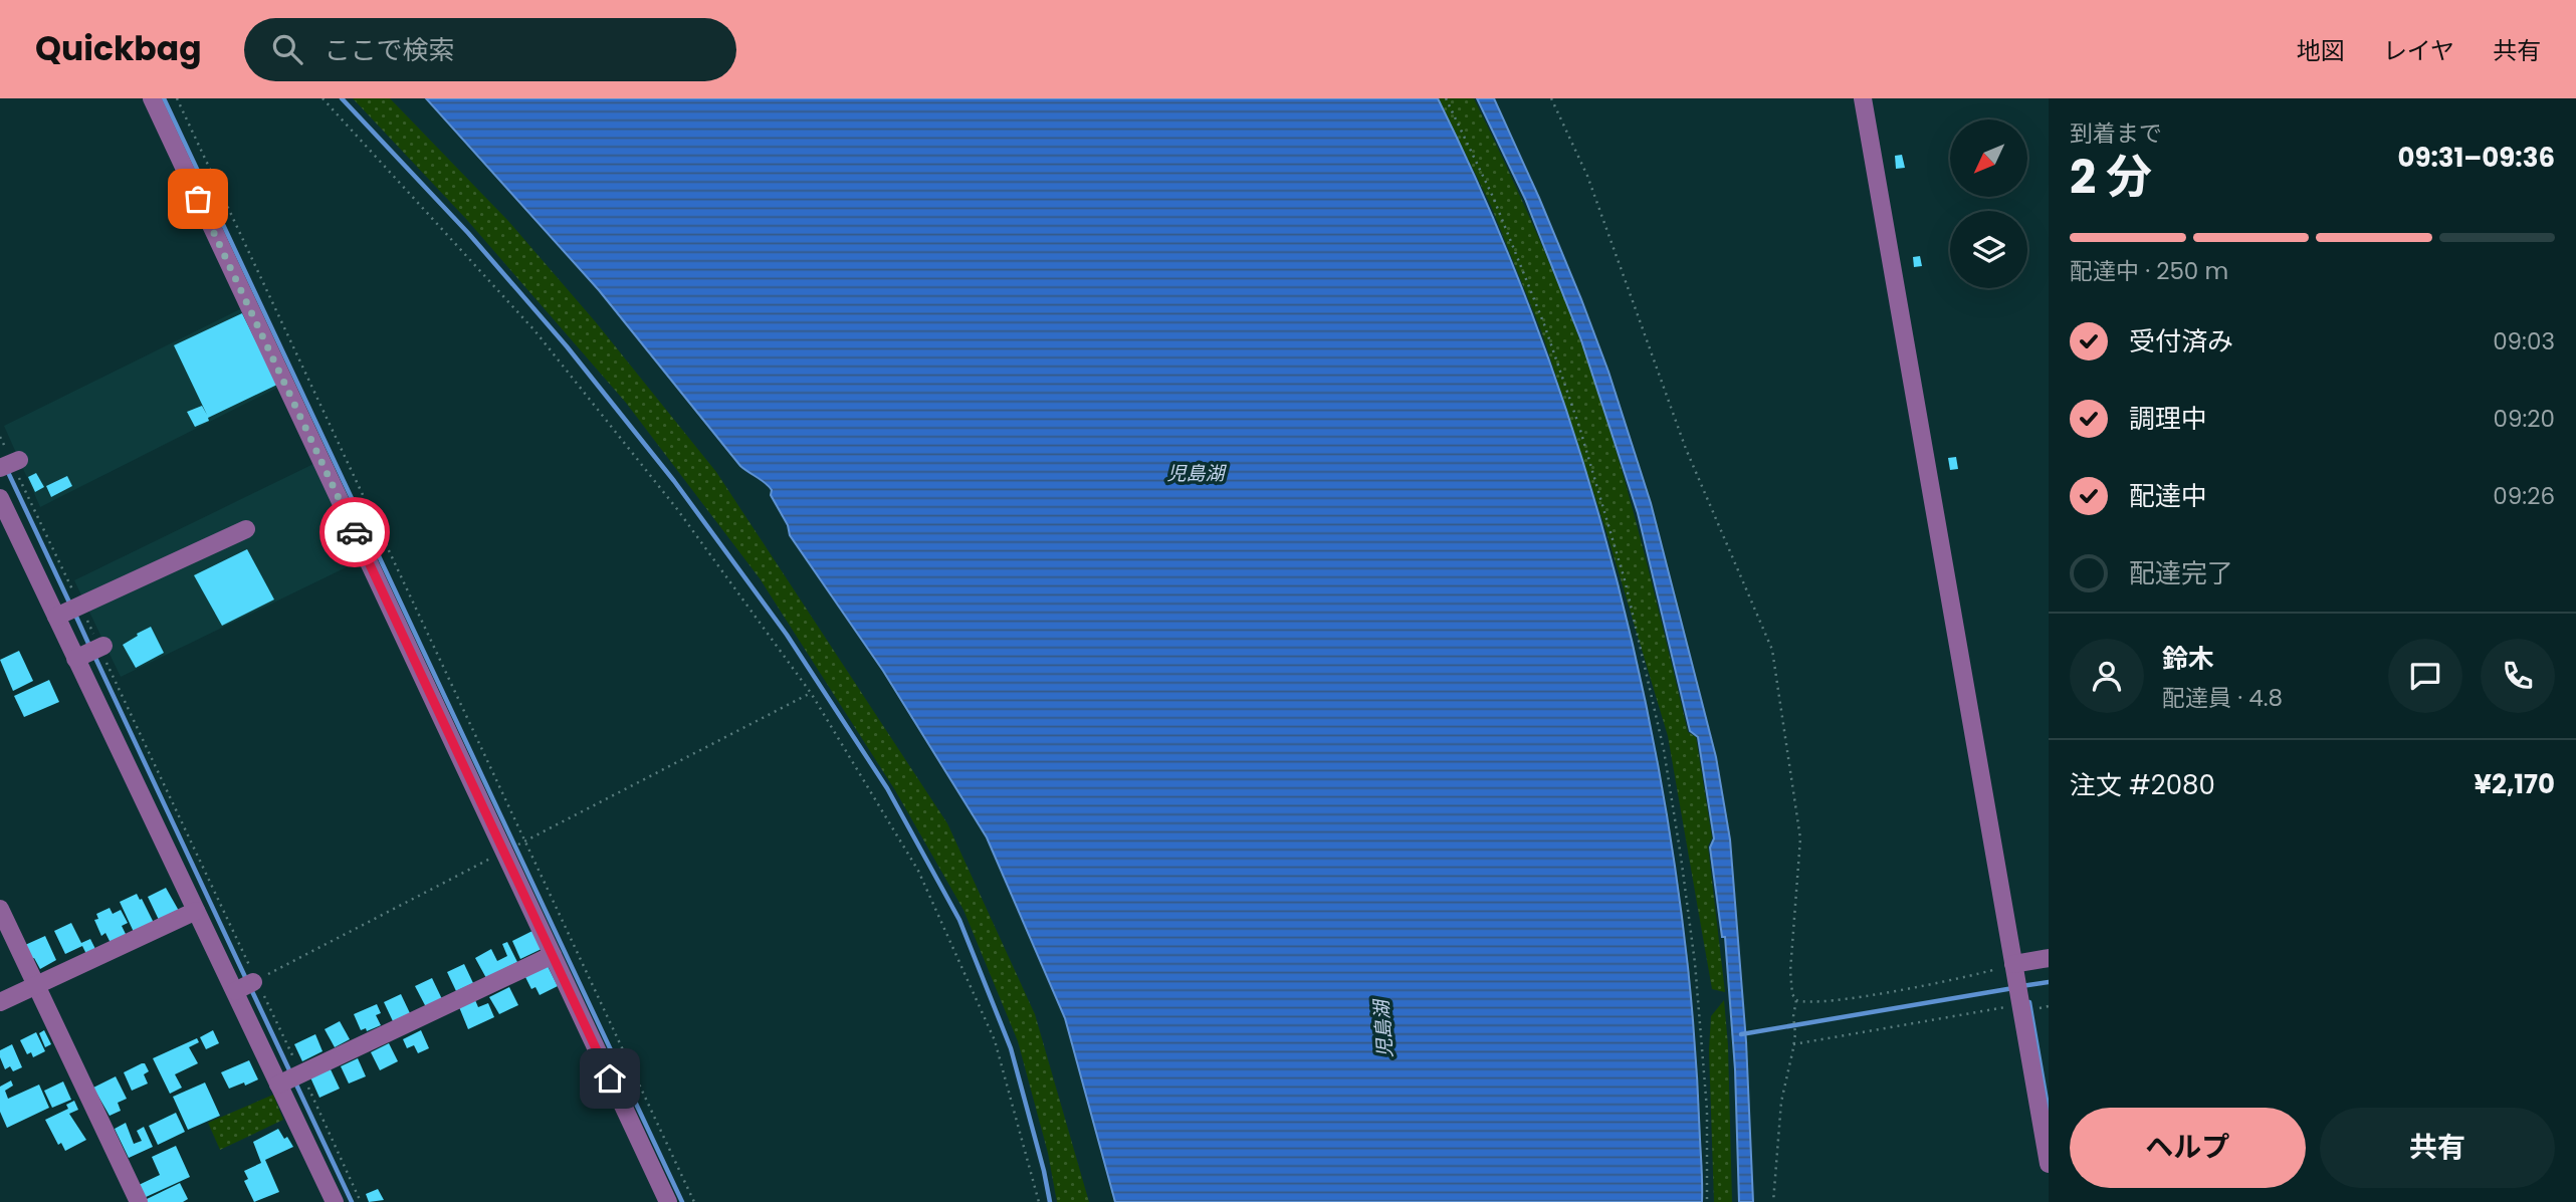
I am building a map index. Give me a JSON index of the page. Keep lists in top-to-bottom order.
{
  "water": ["児島湖"],
  "north": "bottom left",
  "page": {
    "header": "Quickbag",
    "search": "ここで検索",
    "nav": ["地図", "レイヤ", "共有"],
    "heading": ["2 分", "到着まで", "09:31–09:36"],
    "panel": [
      "鈴木",
      "配達員 · 4.8",
      "注文 #2080",
      "¥2,170"
    ],
    "bar": "配達中 · 250 m",
    "list": [
      ["受付済み", "09:03"],
      ["調理中", "09:20"],
      ["配達中", "09:26"],
      "配達完了"
    ],
    "buttons": ["ヘルプ", "共有"]
  }
}
